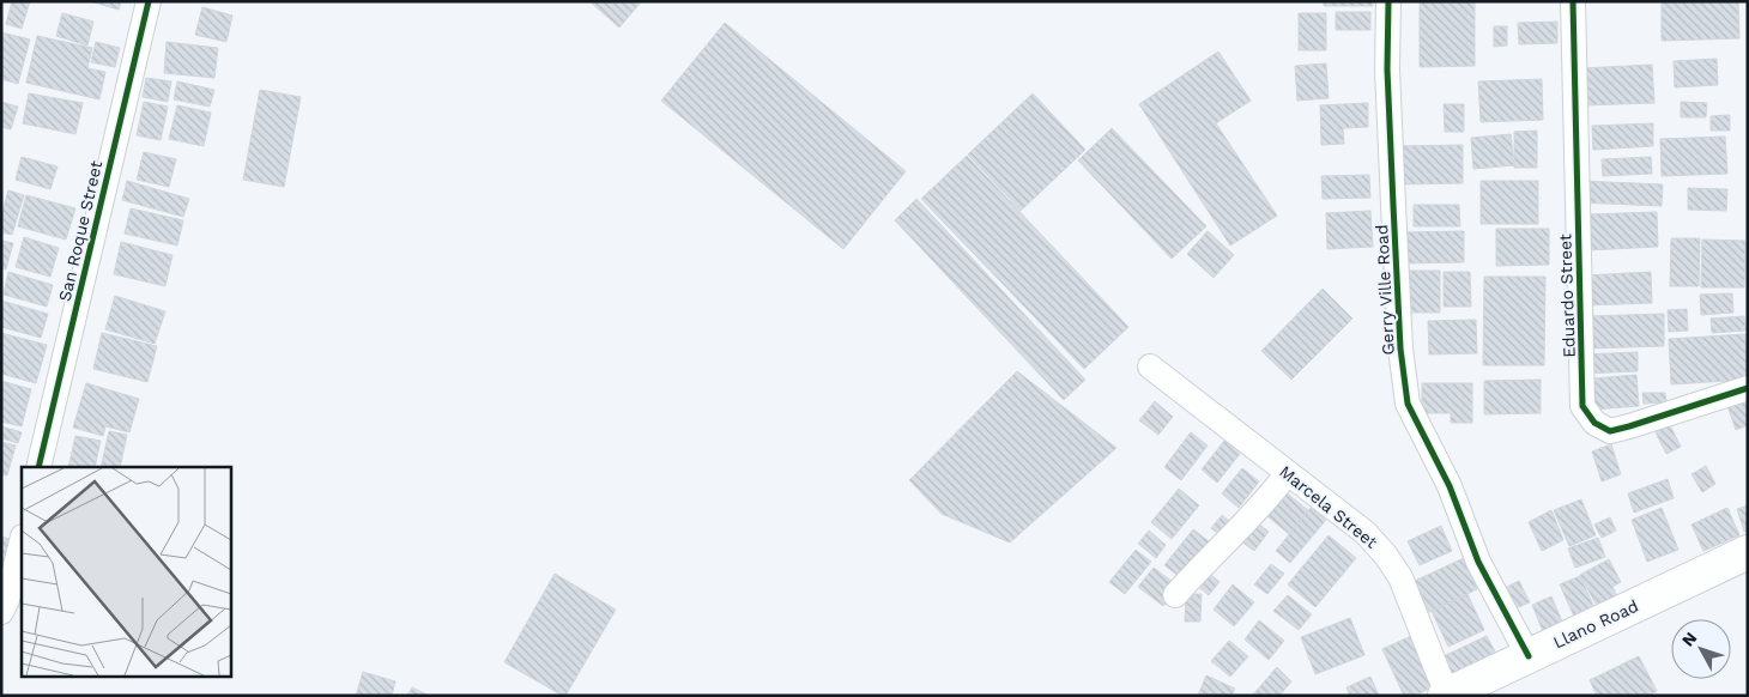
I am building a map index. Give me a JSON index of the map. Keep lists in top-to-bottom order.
{
  "streets": {
    "main road": ["Llano Road"],
    "street": [
      "San Roque Street",
      "Gerry Ville Road",
      "Eduardo Street",
      "Marcela Street"
    ]
  },
  "crossings": [
    ["Gerry Ville Road", "Llano Road"],
    ["Marcela Street", "Llano Road"]
  ],
  "north": "top left"
}
